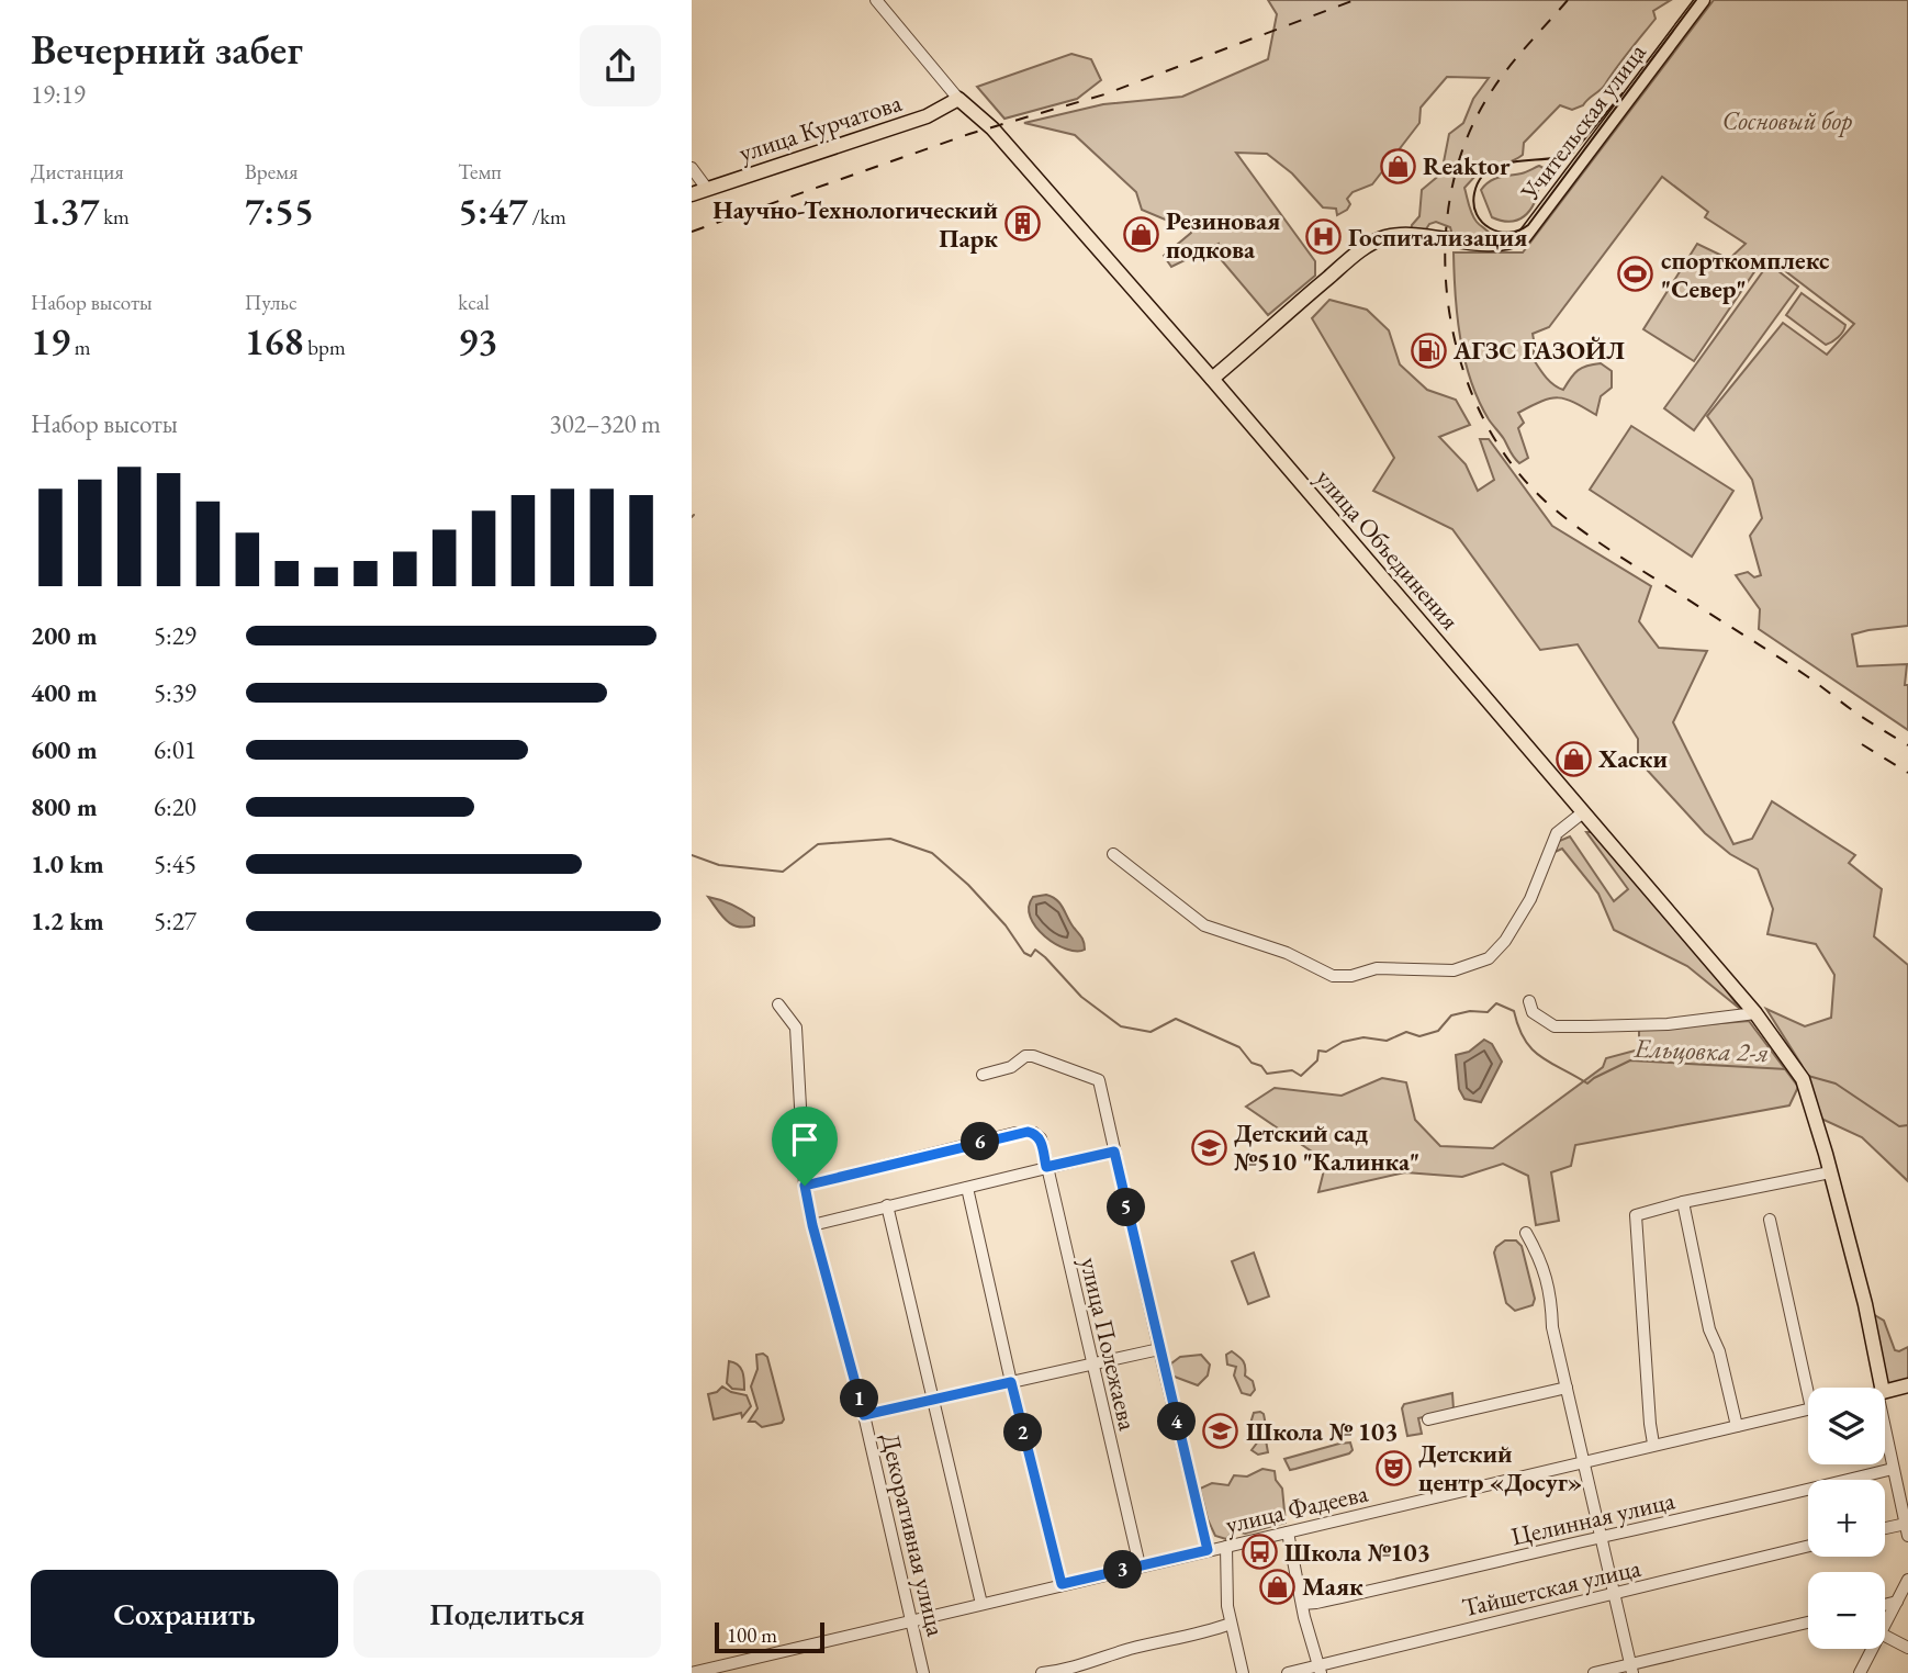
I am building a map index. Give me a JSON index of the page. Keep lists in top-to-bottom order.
{
  "streets": {
    "main road": ["Учительская улица", "улица Курчатова", "улица Объединения"],
    "street": [
      "улица Полежаева",
      "улица Фадеева",
      "Целинная улица",
      "Декоративная улица",
      "Тайшетская улица"
    ]
  },
  "crossings": [
    ["Учительская улица", "улица Объединения"],
    ["улица Курчатова", "улица Объединения"],
    ["улица Полежаева", "улица Фадеева"],
    ["улица Полежаева", "Декоративная улица"],
    ["улица Фадеева", "Декоративная улица"]
  ],
  "water": ["Ельцовка 2-я"],
  "parks": ["Сосновый бор"],
  "places": {
    "shop": [
      "Reaktor",
      "Резиновая подкова",
      "Хаски",
      "Маяк"
    ],
    "building": ["Научно-Технологический Парк"],
    "hospital": ["Госпитализация"],
    "sports": ["спорткомплекс \"Север\""],
    "fuel station": ["АГЗС ГАЗОЙЛ"],
    "school or university": ["Детский сад №510 \"Калинка\"", "Школа № 103"],
    "theatre": ["Детский центр «Досуг»"],
    "bus stop": ["Школа №103"]
  },
  "scale_bar": "100 m",
  "page": {
    "heading": ["Вечерний забег", "19:19"],
    "stats": [
      ["Дистанция", "1.37 km"],
      ["Время", "7:55"],
      ["Темп", "5:47 /km"],
      ["Набор высоты", "19 m"],
      ["Пульс", "168 bpm"],
      ["kcal", "93"]
    ],
    "chart": ["Набор высоты", "302–320 m"],
    "list": [
      {
        "name": "200 m",
        "note": "5:29"
      },
      {
        "name": "400 m",
        "note": "5:39"
      },
      {
        "name": "600 m",
        "note": "6:01"
      },
      {
        "name": "800 m",
        "note": "6:20"
      },
      {
        "name": "1.0 km",
        "note": "5:45"
      },
      {
        "name": "1.2 km",
        "note": "5:27"
      }
    ],
    "pins": [
      "6",
      "5",
      "1",
      "4",
      "2",
      "3"
    ],
    "map_buttons": ["+", "−"],
    "buttons": ["Сохранить", "Поделиться"],
    "scale": "100 m"
  }
}
